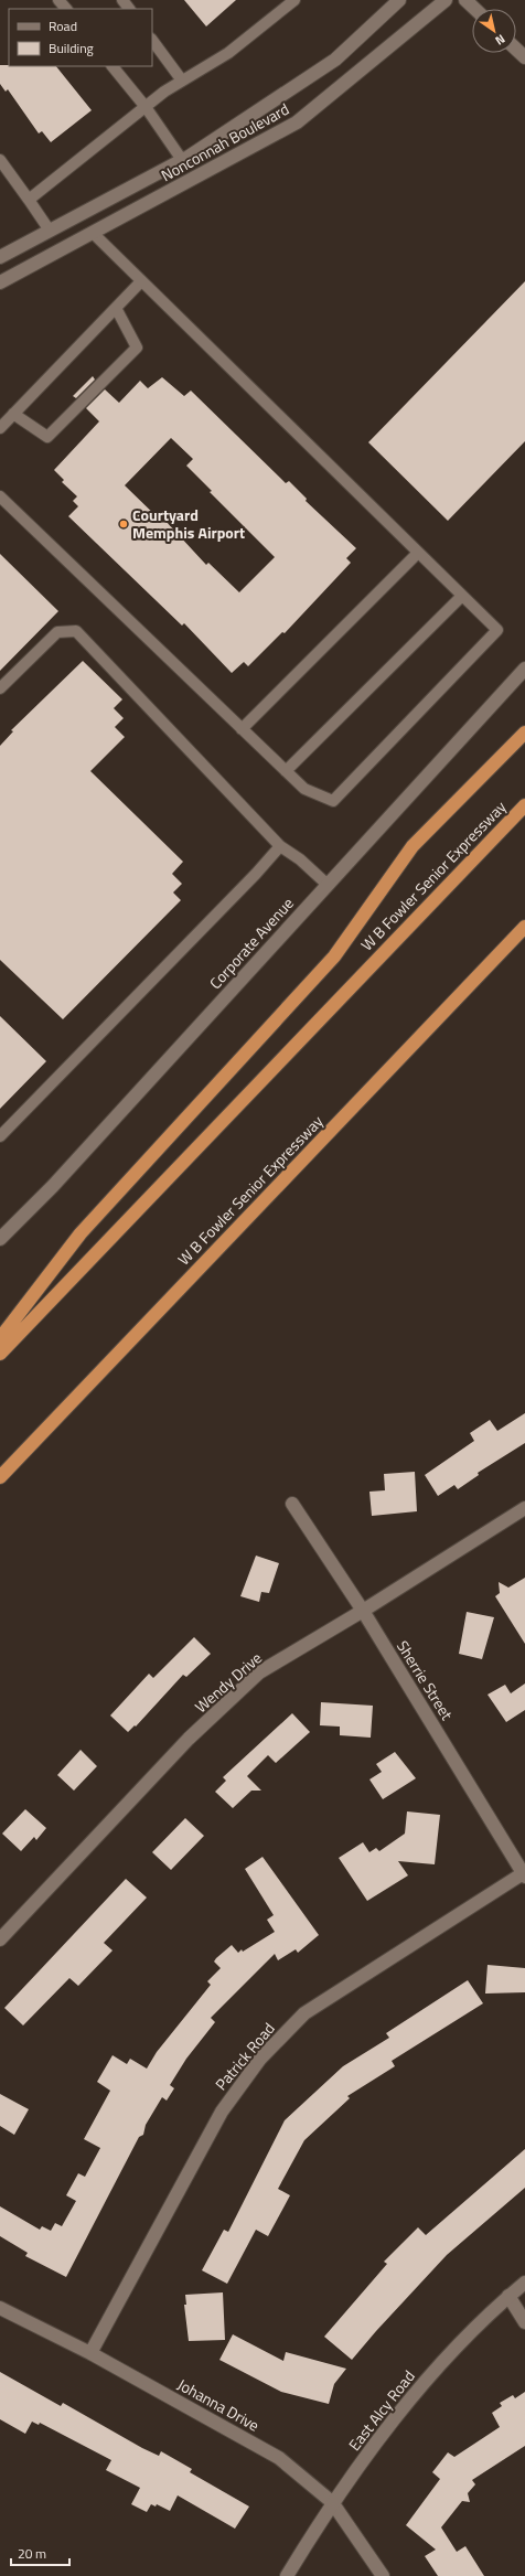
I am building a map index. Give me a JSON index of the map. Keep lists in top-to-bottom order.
{
  "streets": {
    "highway": ["W B Fowler Senior Expressway"],
    "street": [
      "Nonconnah Boulevard",
      "Corporate Avenue",
      "Sherrie Street",
      "Wendy Drive",
      "Patrick Road",
      "Johanna Drive",
      "East Alcy Road"
    ]
  },
  "crossings": [
    ["Sherrie Street", "Wendy Drive"],
    ["Sherrie Street", "Patrick Road"],
    ["Patrick Road", "Johanna Drive"],
    ["Johanna Drive", "East Alcy Road"]
  ],
  "places": ["Courtyard Memphis Airport"],
  "legend": ["Road", "Building"],
  "scale_bar": "20 m",
  "north": "bottom right"
}
